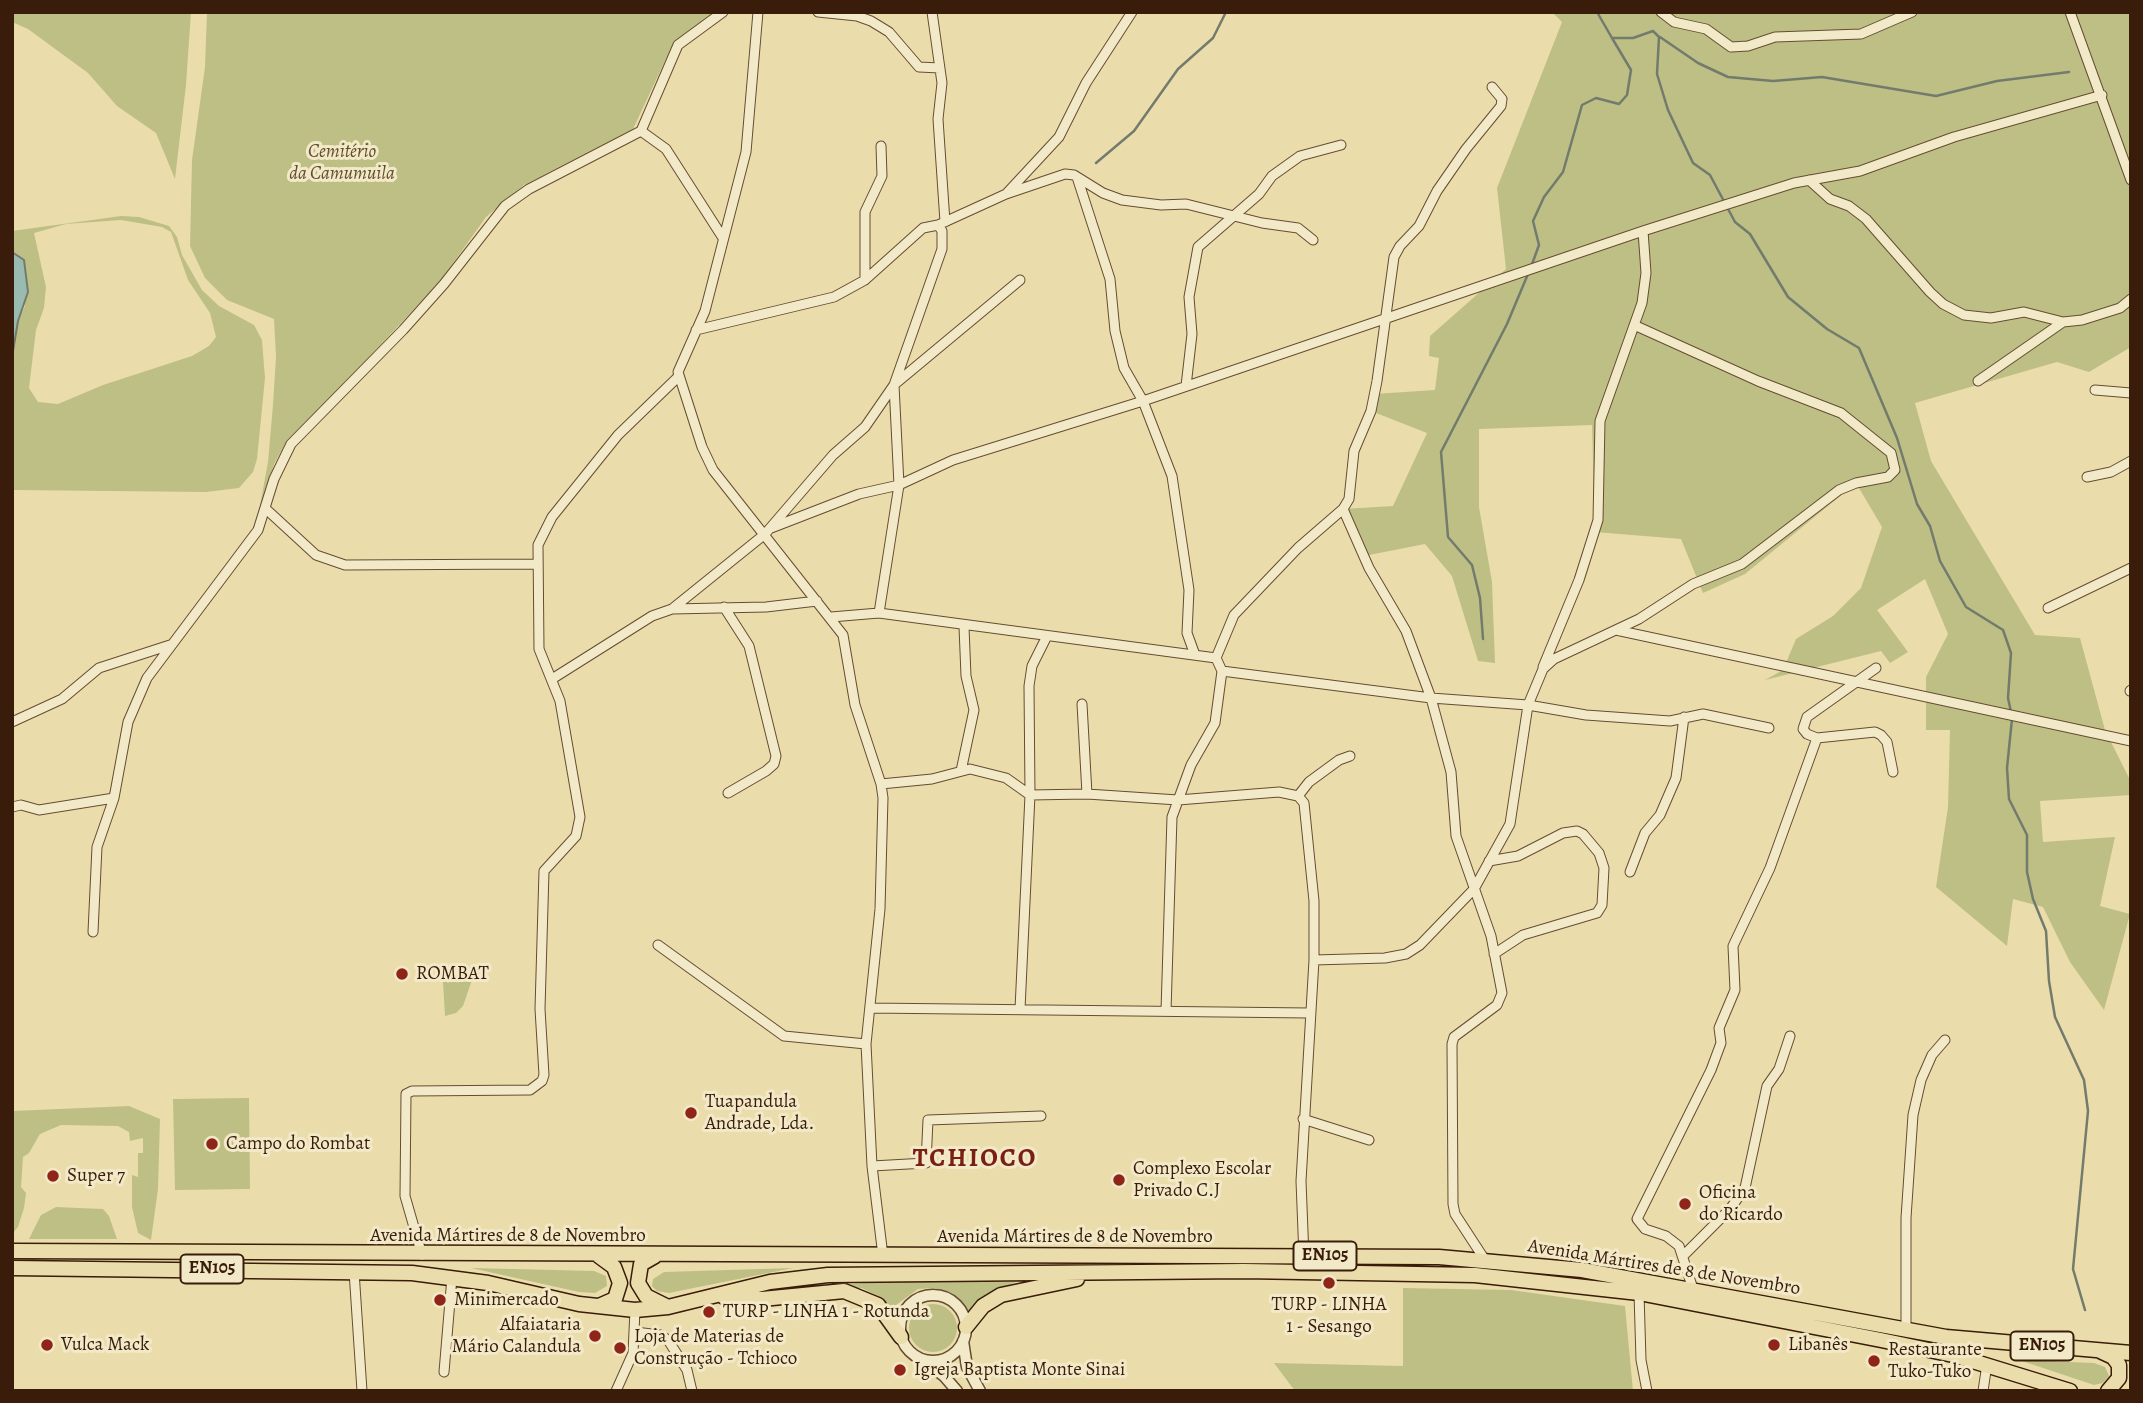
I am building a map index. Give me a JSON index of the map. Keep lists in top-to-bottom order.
{
  "streets": {
    "main road": ["Avenida Mártires de 8 de Novembro", "EN105"]
  },
  "districts": ["TCHIOCO"],
  "parks": ["Cemitério da Camumuila"],
  "places": [
    "ROMBAT",
    "Tuapandula Andrade, Lda.",
    "Campo do Rombat",
    "Super 7",
    "Complexo Escolar Privado C.J",
    "Oficina do Ricardo",
    "TURP - LINHA 1 - Sesango",
    "Minimercado",
    "TURP - LINHA 1 - Rotunda",
    "Alfaiataria Mário Calandula",
    "Vulca Mack",
    "Libanês",
    "Loja de Materias de Construção - Tchioco",
    "Restaurante Tuko-Tuko",
    "Igreja Baptista Monte Sinai"
  ]
}
